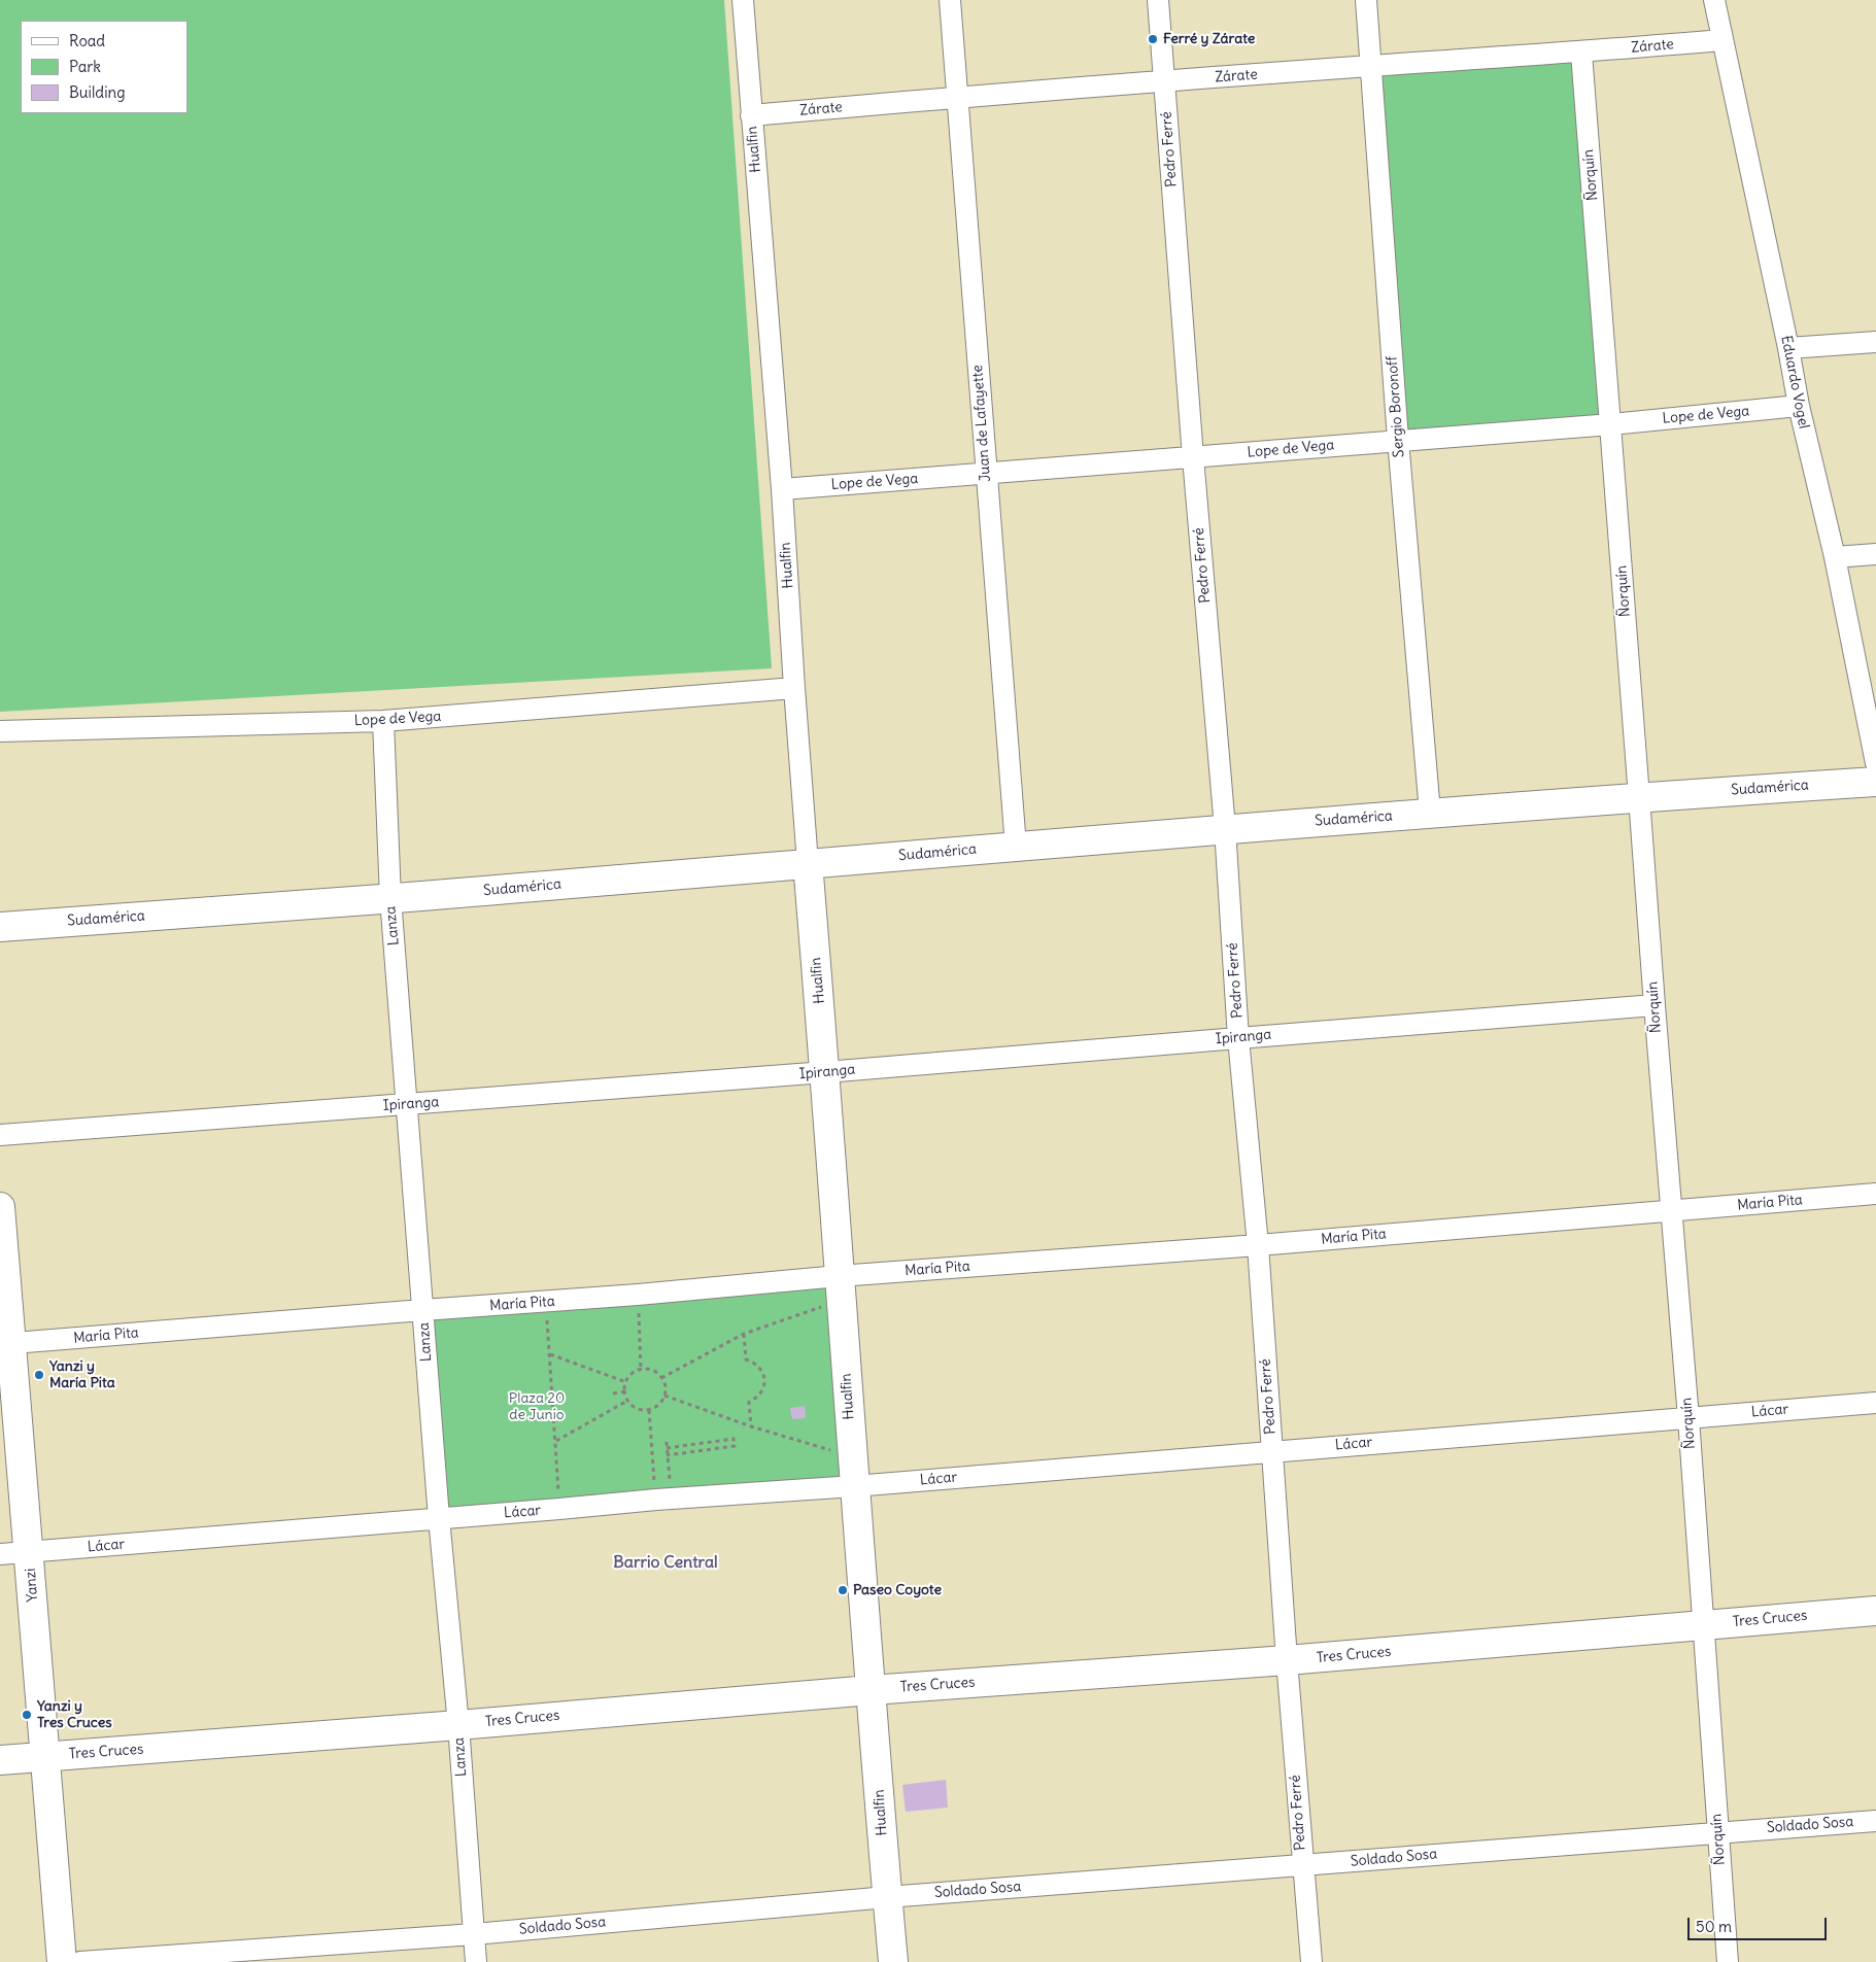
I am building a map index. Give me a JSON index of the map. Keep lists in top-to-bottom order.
{
  "streets": {
    "street": [
      "Zárate",
      "Hualfin",
      "Pedro Ferré",
      "Ñorquín",
      "Eduardo Vogel",
      "Sergio Boronoff",
      "Lope de Vega",
      "Juan de Lafayette",
      "Sudamérica",
      "Lanza",
      "Ipiranga",
      "María Pita",
      "Lácar",
      "Yanzi",
      "Tres Cruces",
      "Soldado Sosa"
    ]
  },
  "crossings": [
    ["Zárate", "Hualfin"],
    ["Zárate", "Pedro Ferré"],
    ["Zárate", "Ñorquín"],
    ["Zárate", "Eduardo Vogel"],
    ["Zárate", "Sergio Boronoff"],
    ["Zárate", "Juan de Lafayette"],
    ["Hualfin", "Lope de Vega"],
    ["Hualfin", "Sudamérica"],
    ["Hualfin", "Ipiranga"],
    ["Hualfin", "María Pita"],
    ["Hualfin", "Lácar"],
    ["Hualfin", "Tres Cruces"],
    ["Hualfin", "Soldado Sosa"],
    ["Pedro Ferré", "Lope de Vega"],
    ["Pedro Ferré", "Sudamérica"],
    ["Pedro Ferré", "Ipiranga"],
    ["Pedro Ferré", "María Pita"],
    ["Pedro Ferré", "Lácar"],
    ["Pedro Ferré", "Tres Cruces"],
    ["Pedro Ferré", "Soldado Sosa"],
    ["Ñorquín", "Lope de Vega"],
    ["Ñorquín", "Sudamérica"],
    ["Ñorquín", "Ipiranga"],
    ["Ñorquín", "María Pita"],
    ["Ñorquín", "Lácar"],
    ["Ñorquín", "Tres Cruces"],
    ["Ñorquín", "Soldado Sosa"],
    ["Eduardo Vogel", "Lope de Vega"],
    ["Sergio Boronoff", "Lope de Vega"],
    ["Sergio Boronoff", "Sudamérica"],
    ["Lope de Vega", "Juan de Lafayette"],
    ["Lope de Vega", "Lanza"],
    ["Juan de Lafayette", "Sudamérica"],
    ["Sudamérica", "Lanza"],
    ["Lanza", "Ipiranga"],
    ["Lanza", "María Pita"],
    ["Lanza", "Lácar"],
    ["Lanza", "Tres Cruces"],
    ["Lanza", "Soldado Sosa"],
    ["María Pita", "Yanzi"],
    ["Lácar", "Yanzi"],
    ["Yanzi", "Tres Cruces"]
  ],
  "districts": ["Barrio Central"],
  "parks": ["Plaza 20 de Junio"],
  "places": [
    "Ferré y Zárate",
    "Yanzi y María Pita",
    "Paseo Coyote",
    "Yanzi y Tres Cruces"
  ],
  "legend": ["Road", "Park", "Building"],
  "scale_bar": "50 m"
}
